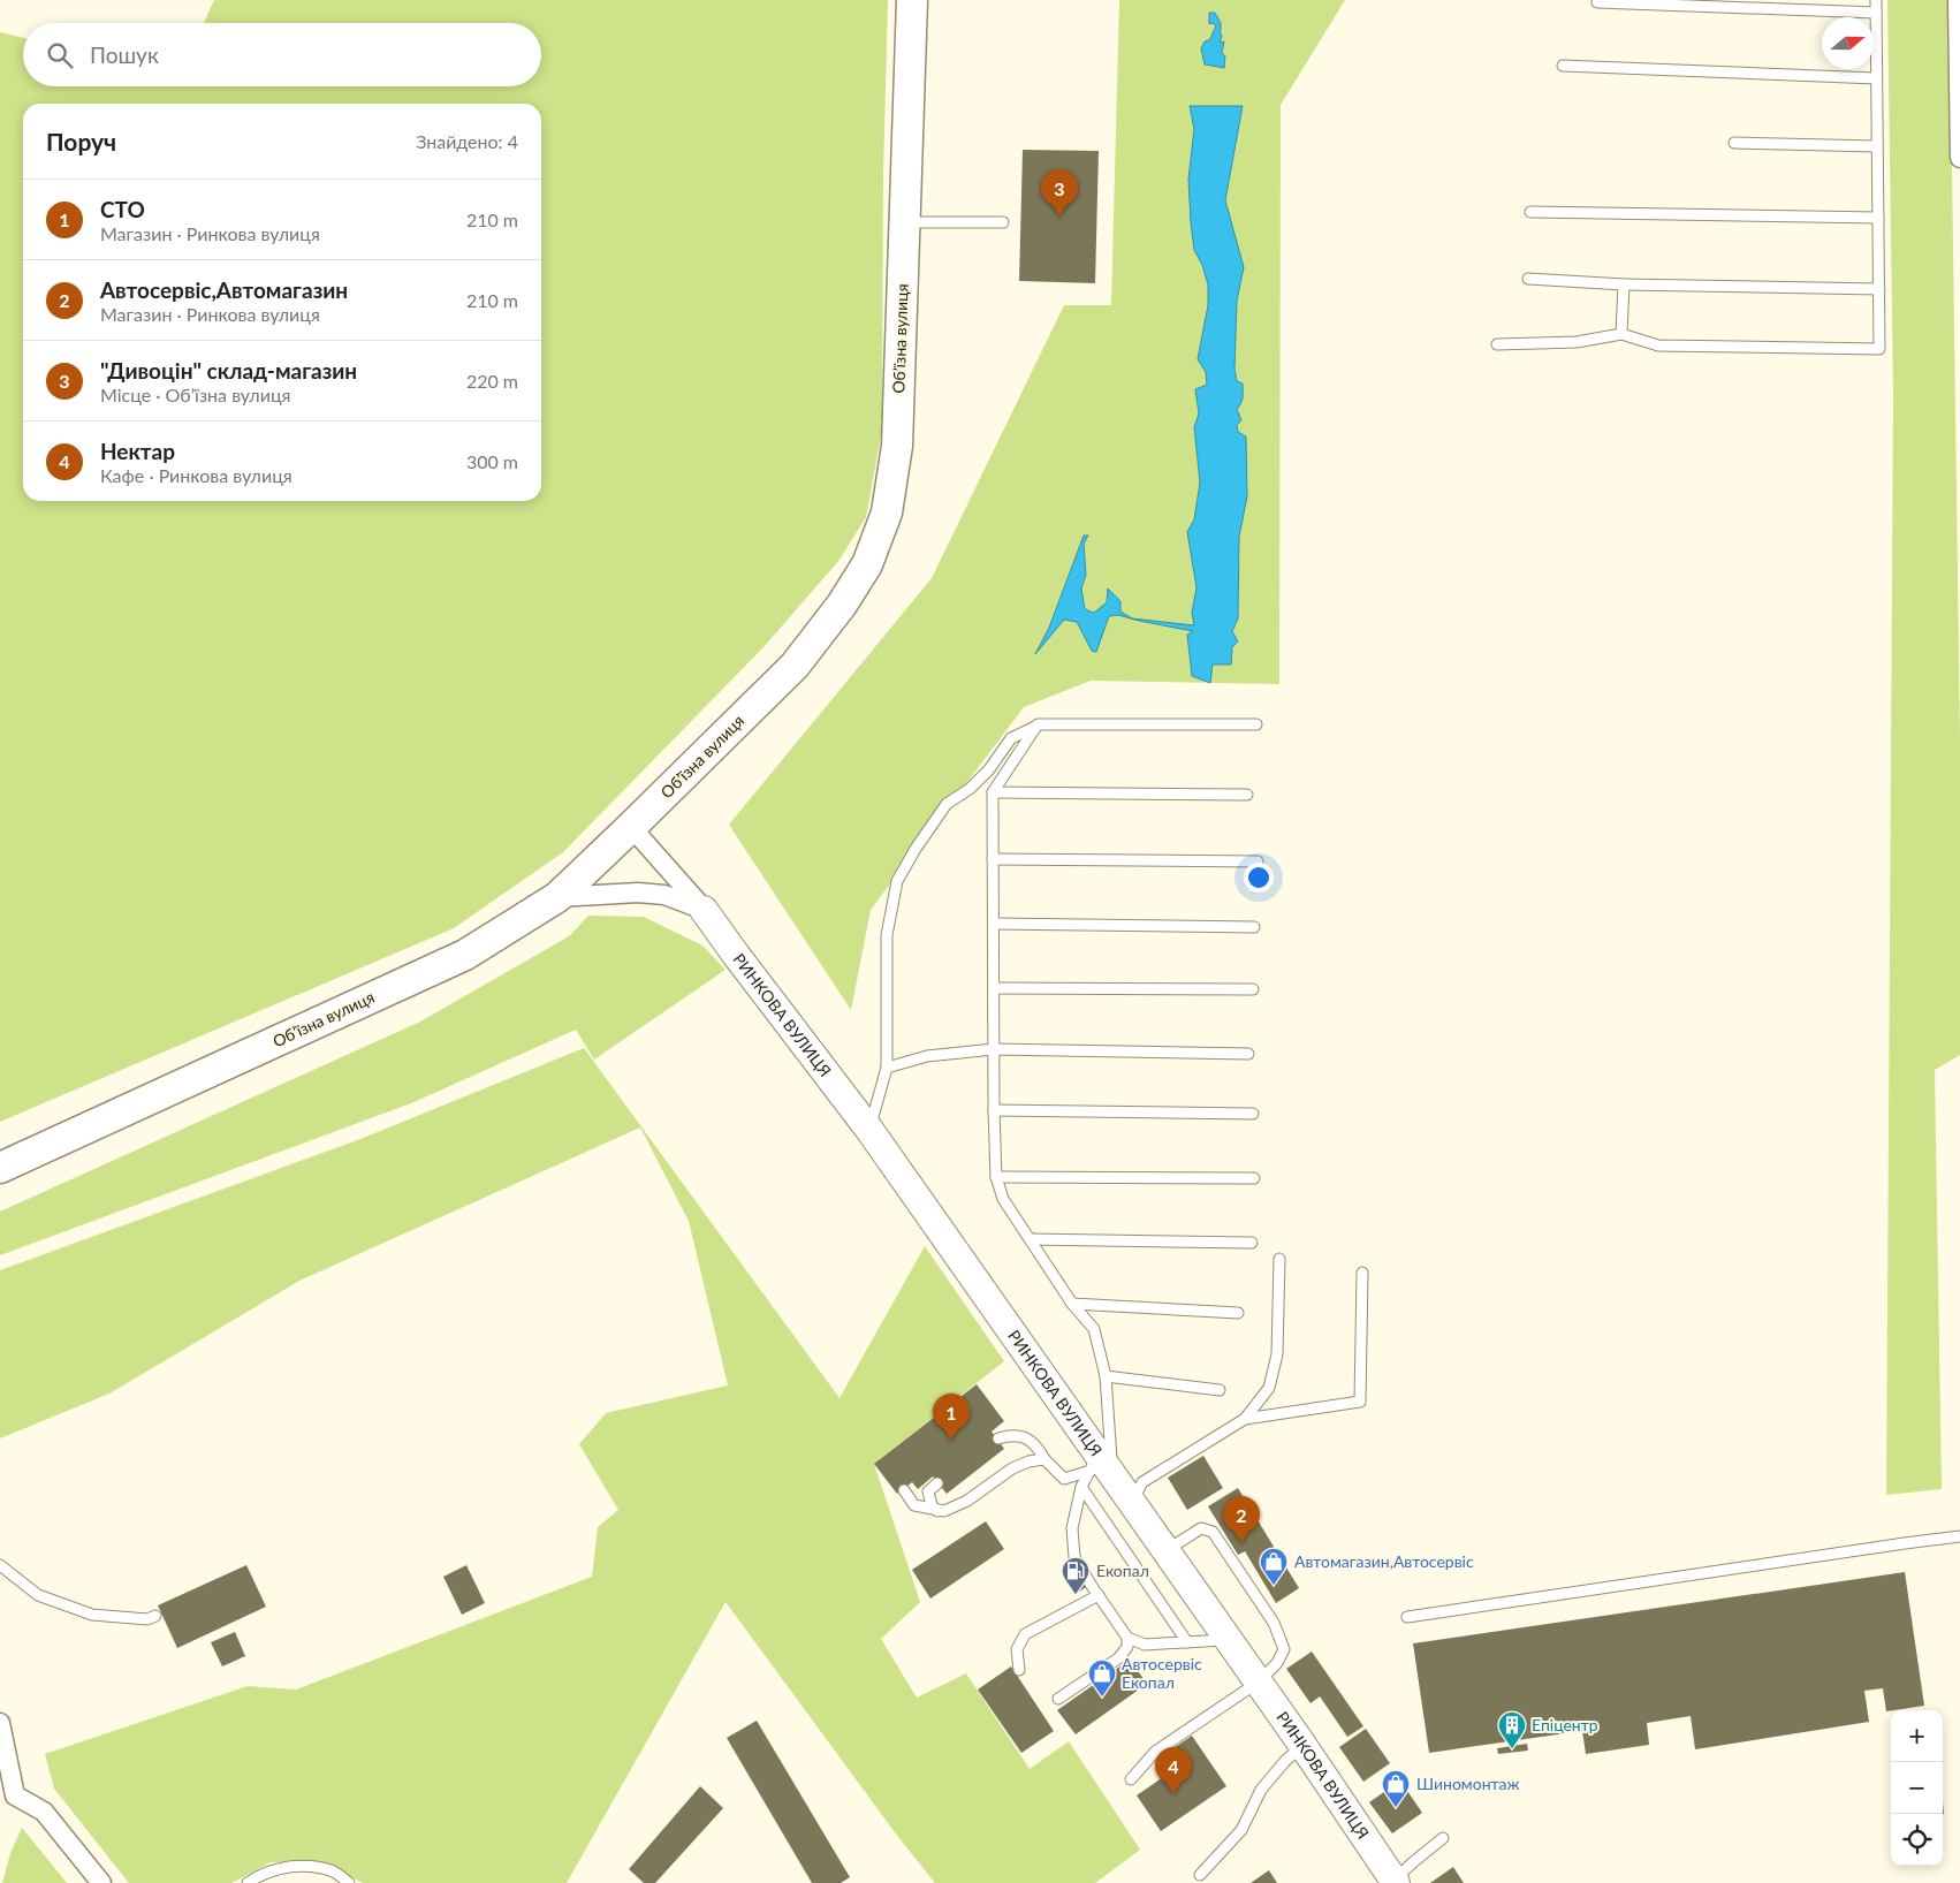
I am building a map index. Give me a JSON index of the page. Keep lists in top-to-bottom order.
{
  "streets": {
    "main road": ["Обʼїзна вулиця", "РИНКОВА ВУЛИЦЯ"]
  },
  "crossings": [
    ["Обʼїзна вулиця", "РИНКОВА ВУЛИЦЯ"]
  ],
  "places": {
    "shop": ["Автомагазин,Автосервіс", "Автосервіс Екопал", "Шиномонтаж"],
    "fuel station": ["Екопал"],
    "building": ["Епіцентр"]
  },
  "north": "right",
  "page": {
    "search": "Пошук",
    "heading": ["Поруч", "Знайдено: 4"],
    "pins": [
      "3",
      "1",
      "2",
      "4"
    ],
    "list": [
      {
        "mark": "1",
        "name": "СТО",
        "note": "Магазин · Ринкова вулиця",
        "value": "210 m"
      },
      {
        "mark": "2",
        "name": "Автосервіс,Автомагазин",
        "note": "Магазин · Ринкова вулиця",
        "value": "210 m"
      },
      {
        "mark": "3",
        "name": "\"Дивоцін\" склад-магазин",
        "note": "Місце · Обʼїзна вулиця",
        "value": "220 m"
      },
      {
        "mark": "4",
        "name": "Нектар",
        "note": "Кафе · Ринкова вулиця",
        "value": "300 m"
      }
    ],
    "map_buttons": ["+", "−"]
  }
}
